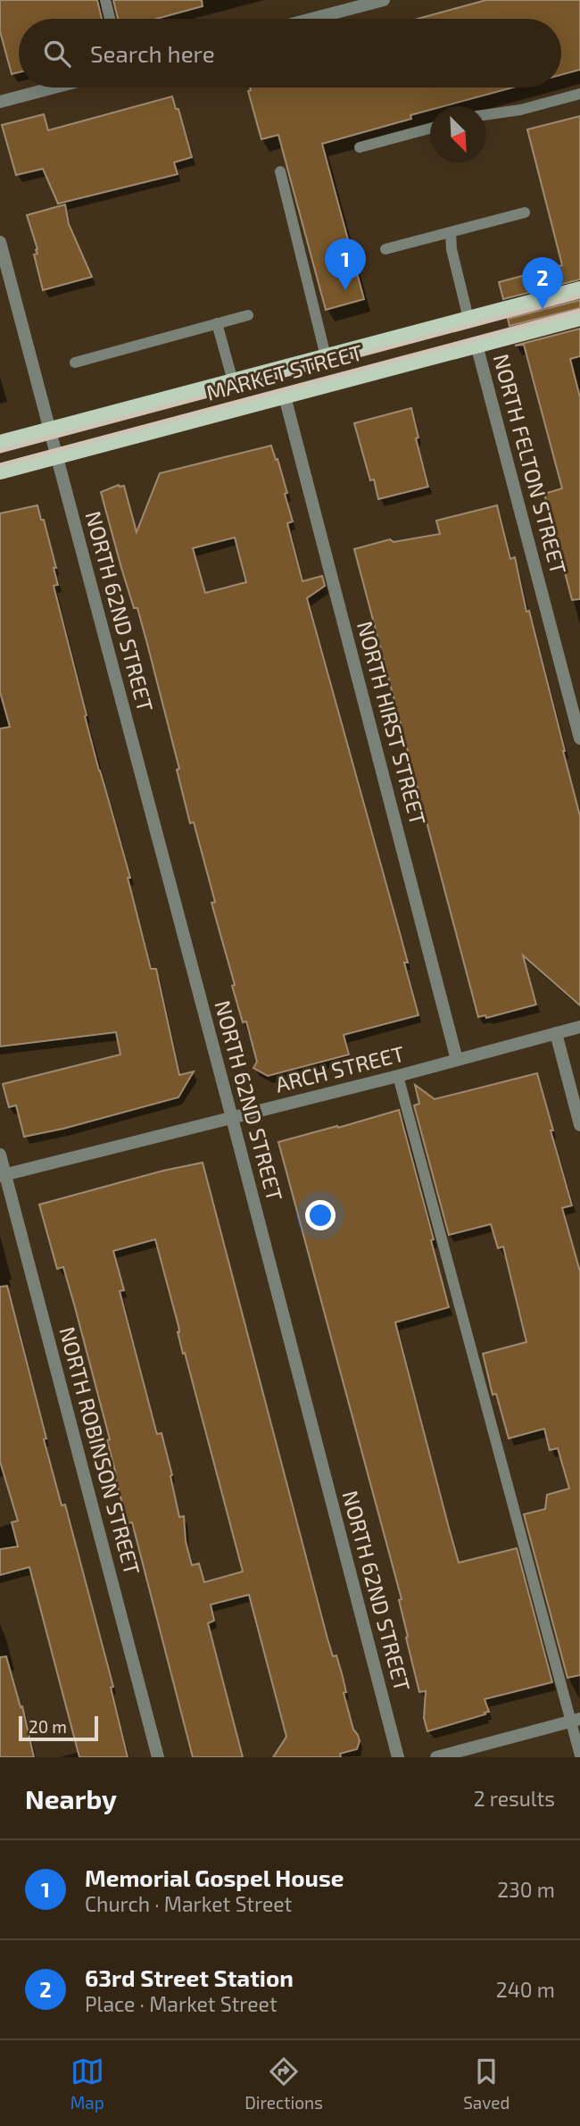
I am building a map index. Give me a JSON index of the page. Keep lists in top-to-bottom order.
{
  "streets": {
    "main road": ["MARKET STREET"],
    "street": [
      "NORTH FELTON STREET",
      "NORTH 62ND STREET",
      "NORTH HIRST STREET",
      "ARCH STREET",
      "NORTH ROBINSON STREET"
    ]
  },
  "crossings": [
    ["MARKET STREET", "NORTH FELTON STREET"],
    ["MARKET STREET", "NORTH 62ND STREET"],
    ["MARKET STREET", "NORTH HIRST STREET"],
    ["NORTH 62ND STREET", "ARCH STREET"],
    ["NORTH HIRST STREET", "ARCH STREET"],
    ["ARCH STREET", "NORTH ROBINSON STREET"]
  ],
  "scale_bar": "20 m",
  "north": "bottom right",
  "page": {
    "search": "Search here",
    "pins": ["1", "2"],
    "scale": "20 m",
    "heading": ["Nearby", "2 results"],
    "list": [
      {
        "mark": "1",
        "name": "Memorial Gospel House",
        "note": "Church · Market Street",
        "value": "230 m"
      },
      {
        "mark": "2",
        "name": "63rd Street Station",
        "note": "Place · Market Street",
        "value": "240 m"
      }
    ],
    "nav": ["Map", "Directions", "Saved"]
  }
}
